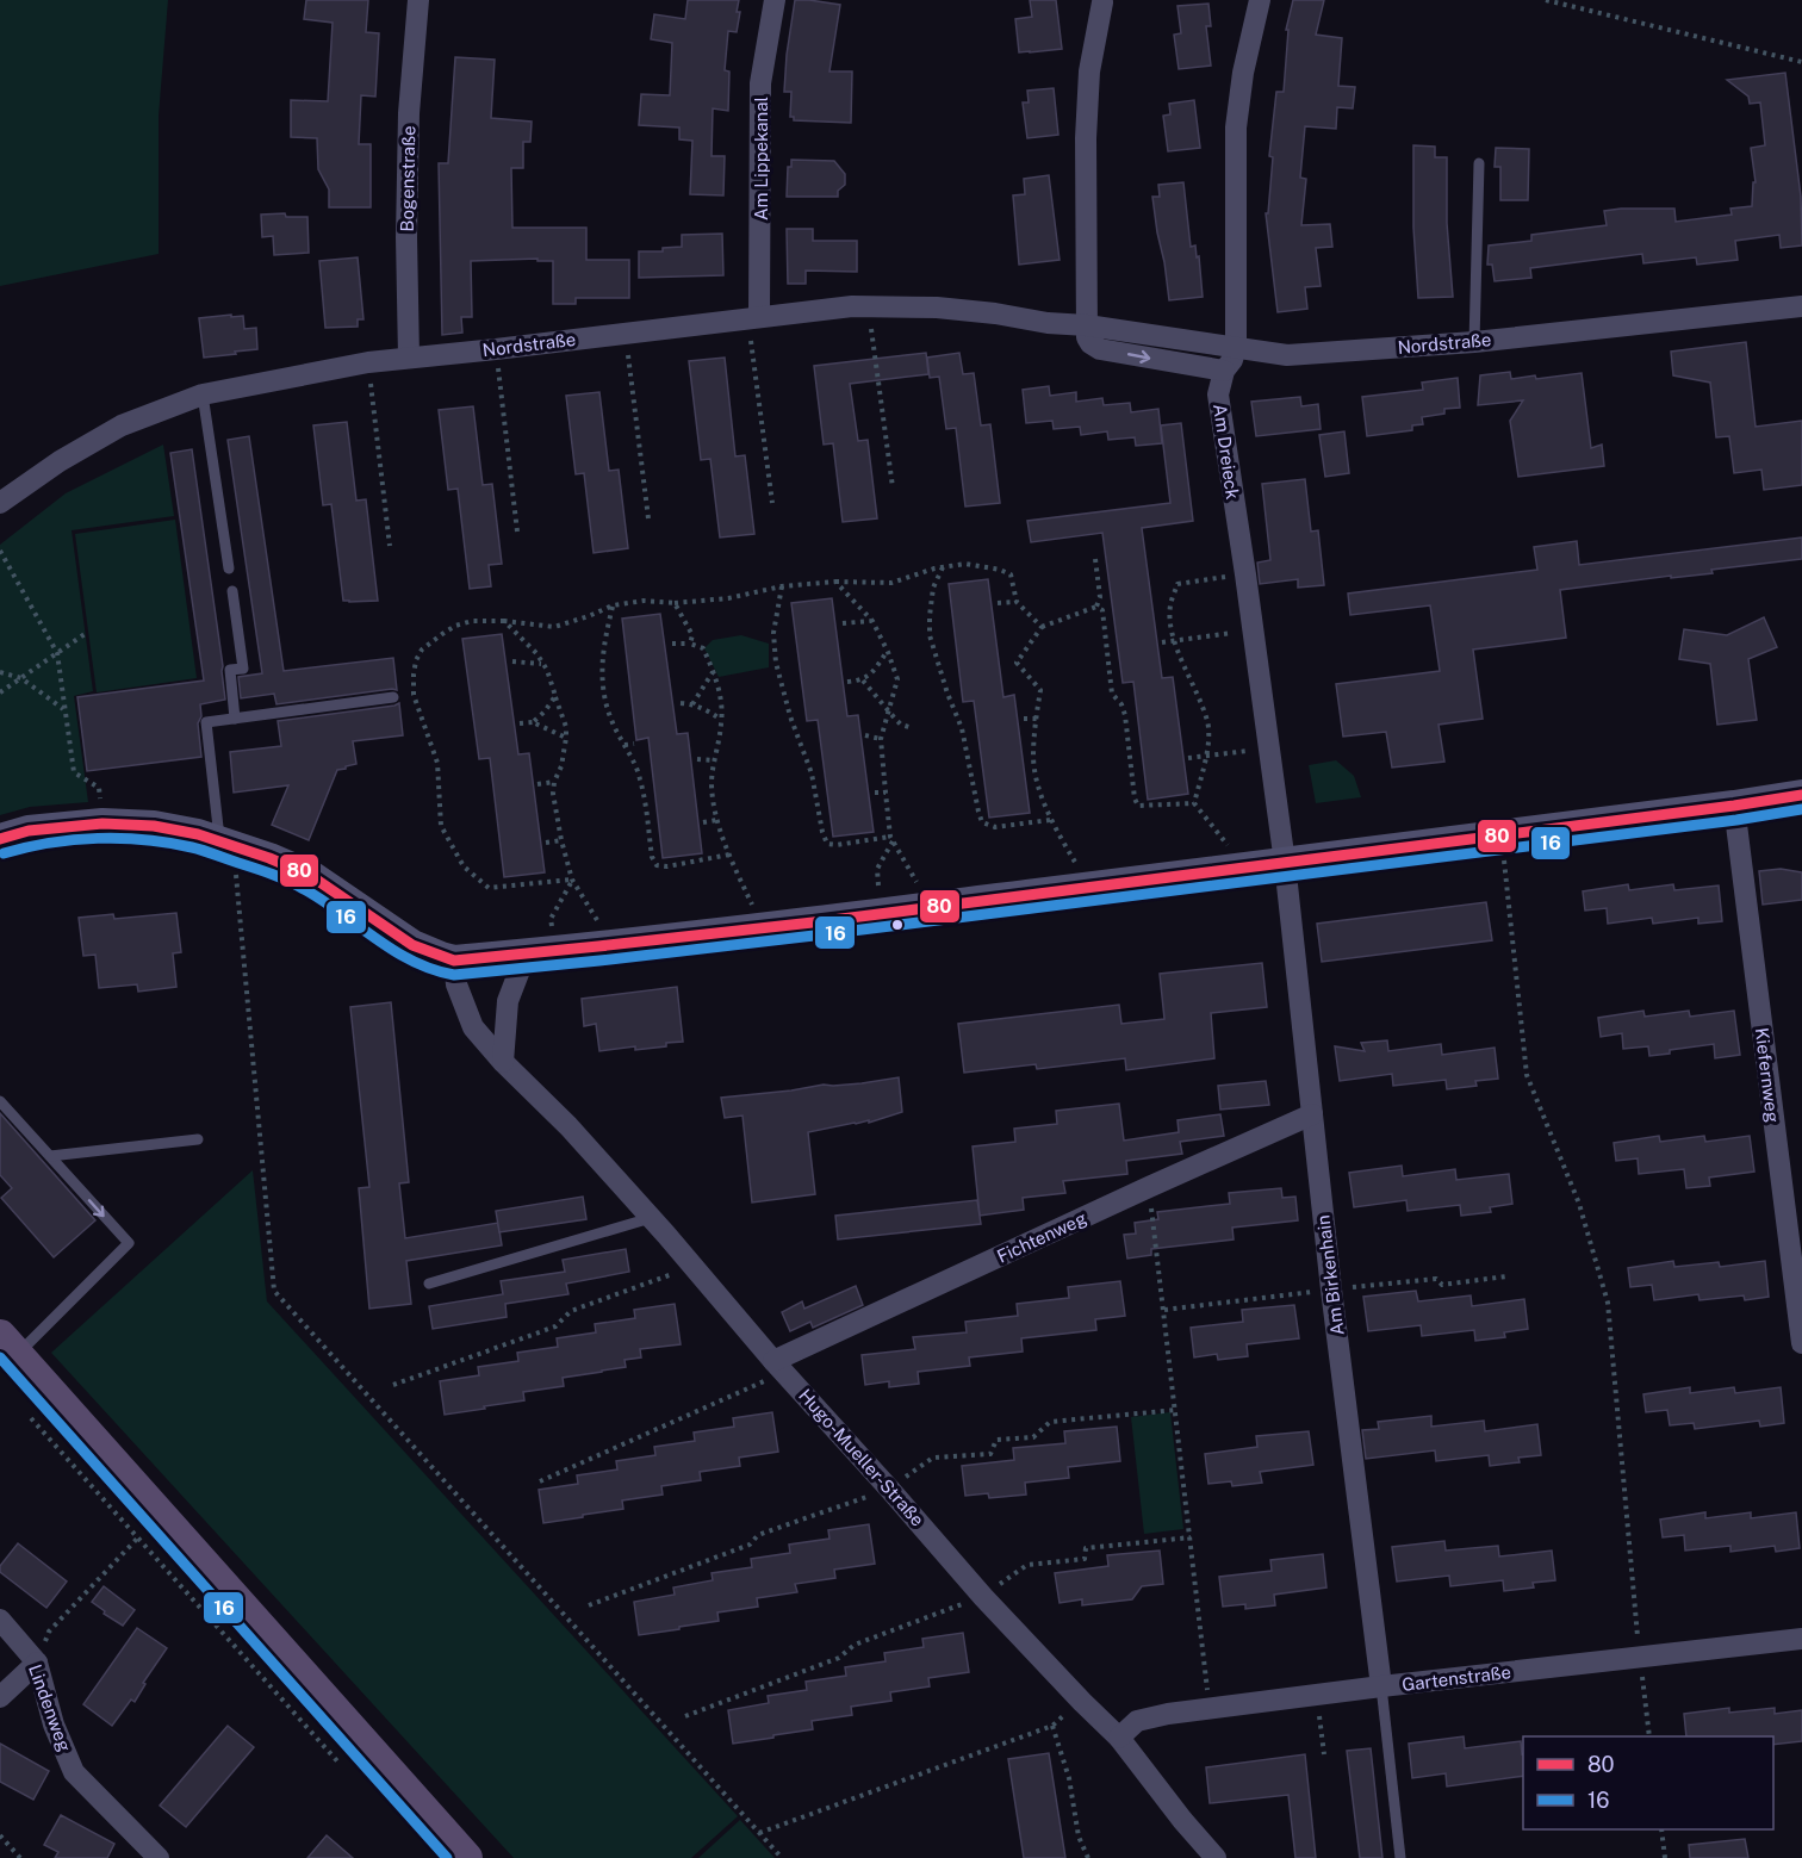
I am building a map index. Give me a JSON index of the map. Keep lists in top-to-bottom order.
{
  "streets": {
    "street": [
      "Am Lippekanal",
      "Bogenstraße",
      "Nordstraße",
      "Am Dreieck",
      "Kiefernweg",
      "Fichtenweg",
      "Am Birkenhain",
      "Hugo-Mueller-Straße",
      "Gartenstraße",
      "Lindenweg"
    ]
  },
  "crossings": [
    ["Am Lippekanal", "Nordstraße"],
    ["Bogenstraße", "Nordstraße"],
    ["Nordstraße", "Am Dreieck"],
    ["Am Dreieck", "Am Birkenhain"],
    ["Fichtenweg", "Am Birkenhain"],
    ["Fichtenweg", "Hugo-Mueller-Straße"],
    ["Am Birkenhain", "Gartenstraße"],
    ["Hugo-Mueller-Straße", "Gartenstraße"]
  ],
  "lines": ["transit line 80", "transit line 16"],
  "legend": ["80", "16"]
}
